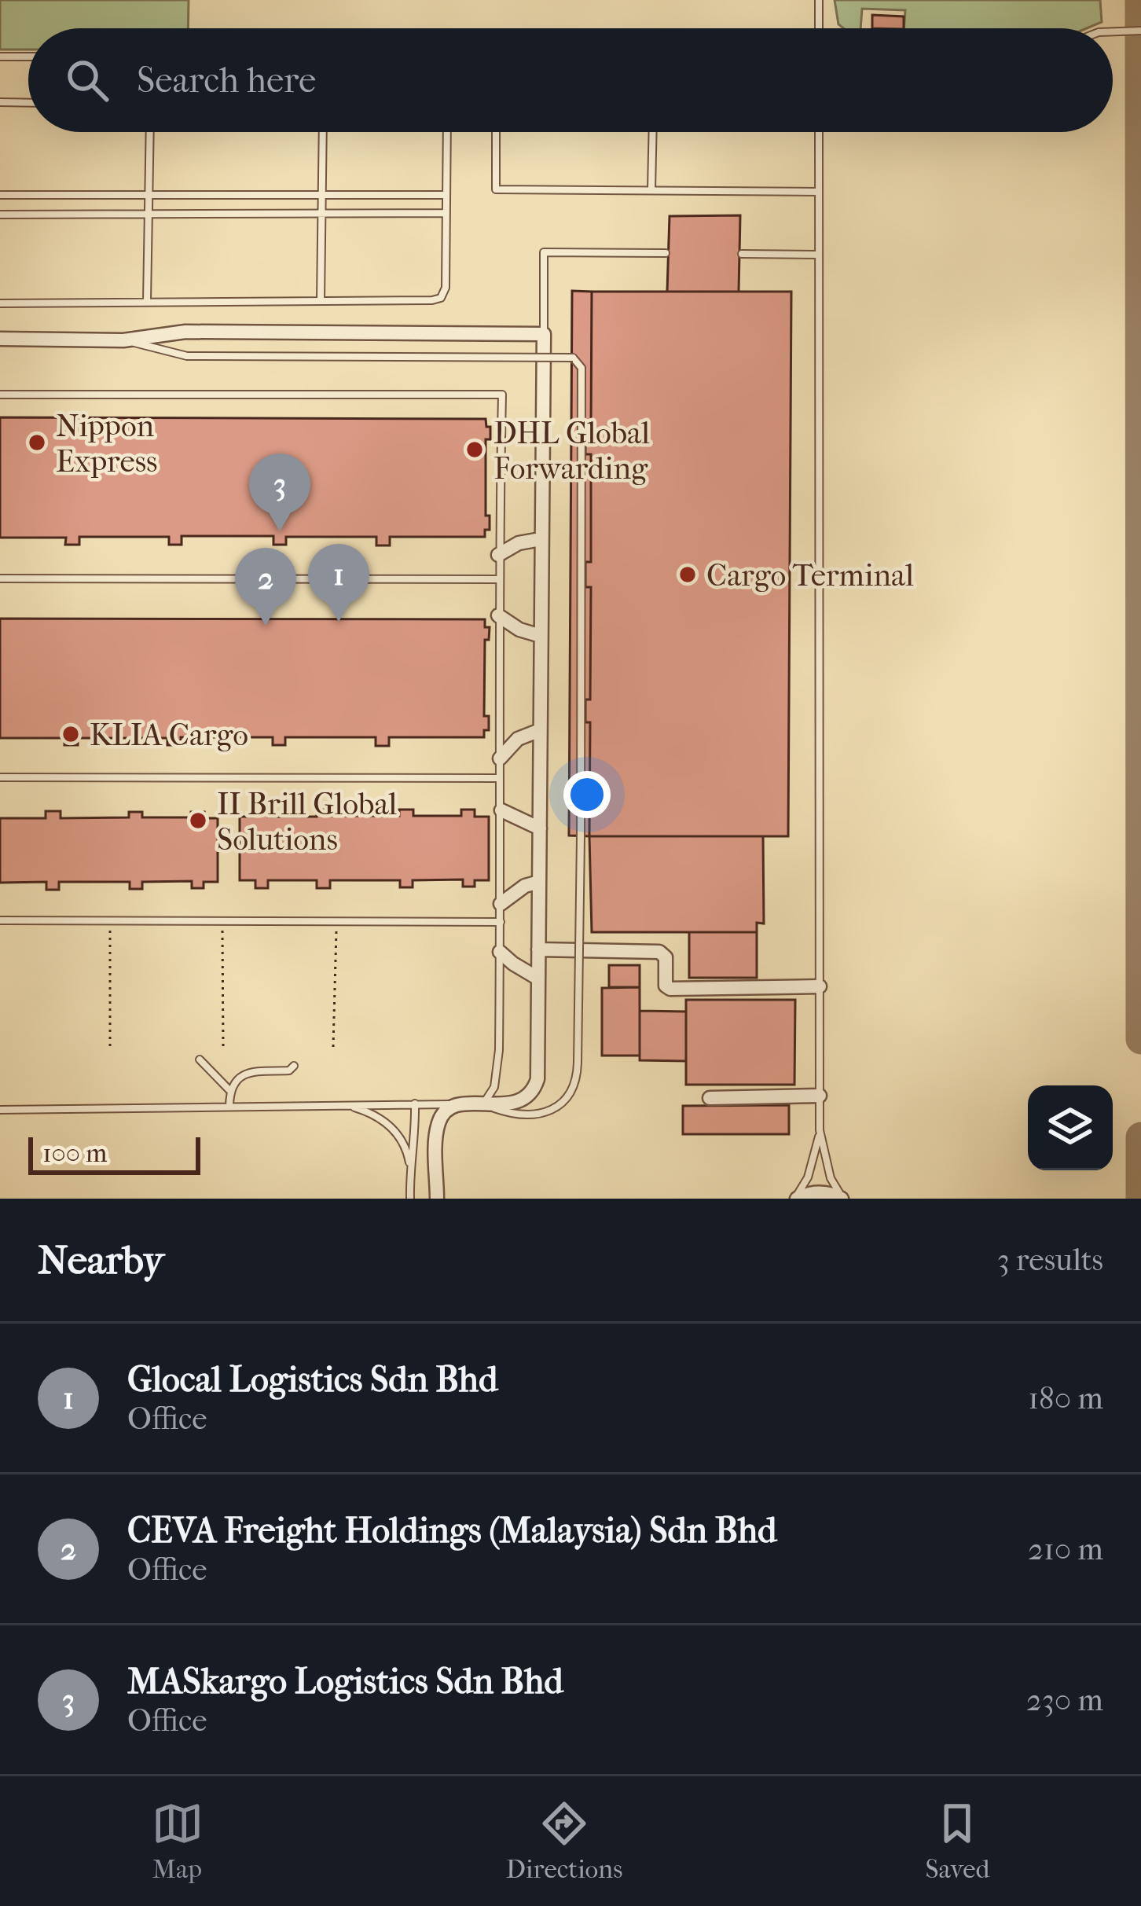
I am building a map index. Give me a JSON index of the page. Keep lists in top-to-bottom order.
{
  "places": [
    "Nippon Express",
    "DHL Global Forwarding",
    "Cargo Terminal",
    "KLIA Cargo",
    "II Brill Global Solutions"
  ],
  "scale_bar": "100 m",
  "page": {
    "search": "Search here",
    "pins": ["3", "1", "2"],
    "scale": "100 m",
    "heading": ["Nearby", "3 results"],
    "list": [
      {
        "mark": "1",
        "name": "Glocal Logistics Sdn Bhd",
        "note": "Office",
        "value": "180 m"
      },
      {
        "mark": "2",
        "name": "CEVA Freight Holdings (Malaysia) Sdn Bhd",
        "note": "Office",
        "value": "210 m"
      },
      {
        "mark": "3",
        "name": "MASkargo Logistics Sdn Bhd",
        "note": "Office",
        "value": "230 m"
      }
    ],
    "nav": ["Map", "Directions", "Saved"]
  }
}
